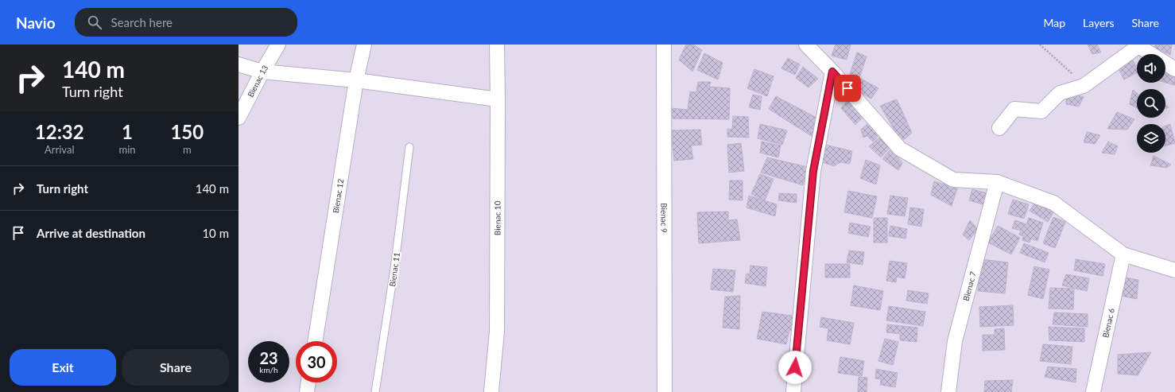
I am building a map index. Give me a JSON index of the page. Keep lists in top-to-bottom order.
{
  "streets": {
    "street": [
      "Bienac 13",
      "Bienac 12",
      "Bienac 10",
      "Bienac 9",
      "Bienac 7",
      "Bienac 6"
    ],
    "lane": ["Bienac 11"]
  },
  "page": {
    "header": "Navio",
    "search": "Search here",
    "nav": ["Map", "Layers", "Share"],
    "turn": ["140 m", "Turn right"],
    "eta": [
      "12:32",
      "Arrival",
      "1",
      "min",
      "150",
      "m"
    ],
    "list": [
      {
        "name": "Turn right",
        "value": "140 m"
      },
      {
        "name": "Arrive at destination",
        "value": "10 m"
      }
    ],
    "speed": "23 km/h",
    "limit": "30",
    "buttons": ["Exit", "Share"]
  }
}
